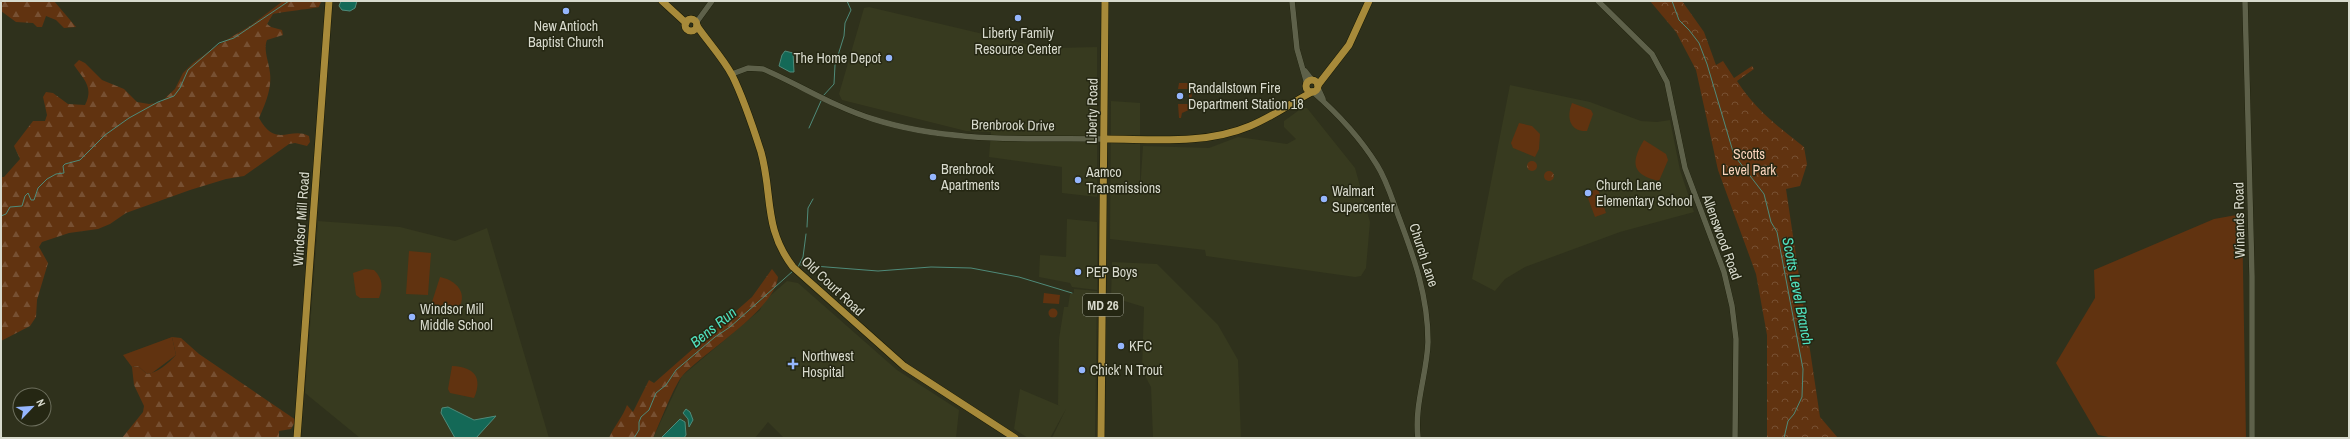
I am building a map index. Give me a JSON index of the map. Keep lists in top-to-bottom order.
{
  "streets": {
    "main road": [
      "Liberty Road",
      "Brenbrook Drive",
      "Windsor Mill Road",
      "Old Court Road",
      "MD 26"
    ],
    "street": ["Winands Road", "Allenswood Road", "Church Lane"]
  },
  "crossings": [
    ["Liberty Road", "Brenbrook Drive"],
    ["Brenbrook Drive", "Church Lane"],
    ["Brenbrook Drive", "Old Court Road"]
  ],
  "water": ["Scotts Level Branch", "Bens Run"],
  "parks": ["Scotts Level Park"],
  "places": {
    "other": [
      "New Antioch Baptist Church",
      "Liberty Family Resource Center",
      "The Home Depot",
      "Randallstown Fire Department Station 18",
      "Brenbrook Apartments",
      "Aamco Transmissions",
      "Church Lane Elementary School",
      "Walmart Supercenter",
      "PEP Boys",
      "Windsor Mill Middle School",
      "KFC",
      "Chick' N Trout"
    ],
    "health": ["Northwest Hospital"]
  },
  "north": "top right"
}
